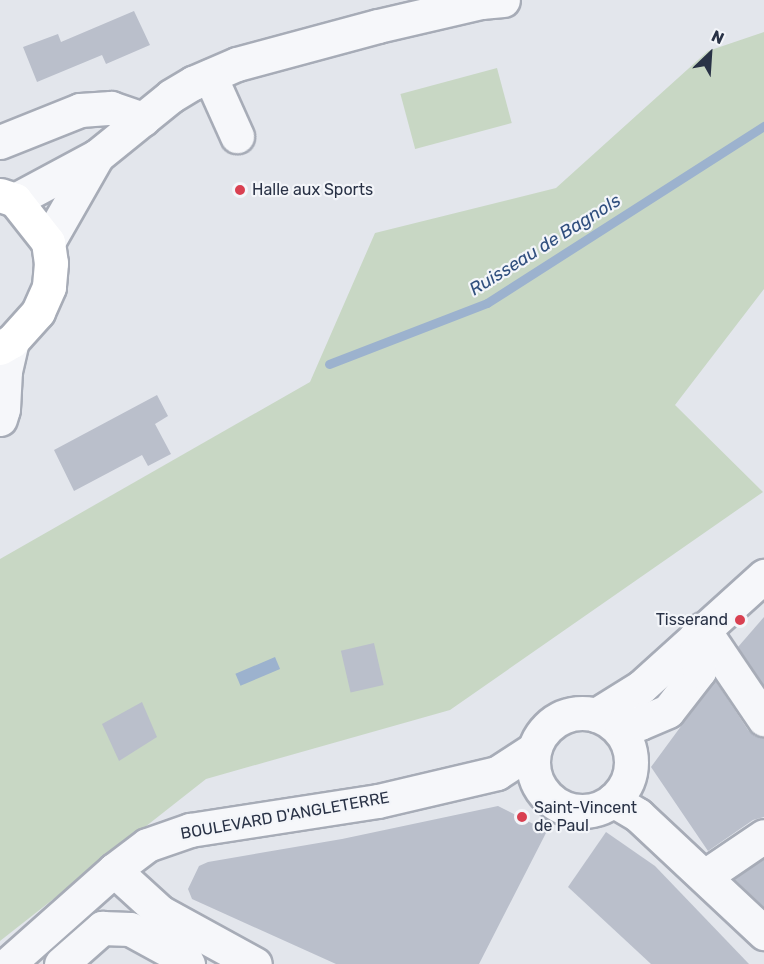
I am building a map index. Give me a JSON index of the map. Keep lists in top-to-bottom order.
{
  "streets": {
    "street": ["BOULEVARD D'ANGLETERRE"]
  },
  "water": ["Ruisseau de Bagnols"],
  "places": ["Halle aux Sports", "Tisserand", "Saint-Vincent de Paul"],
  "north": "top right"
}
